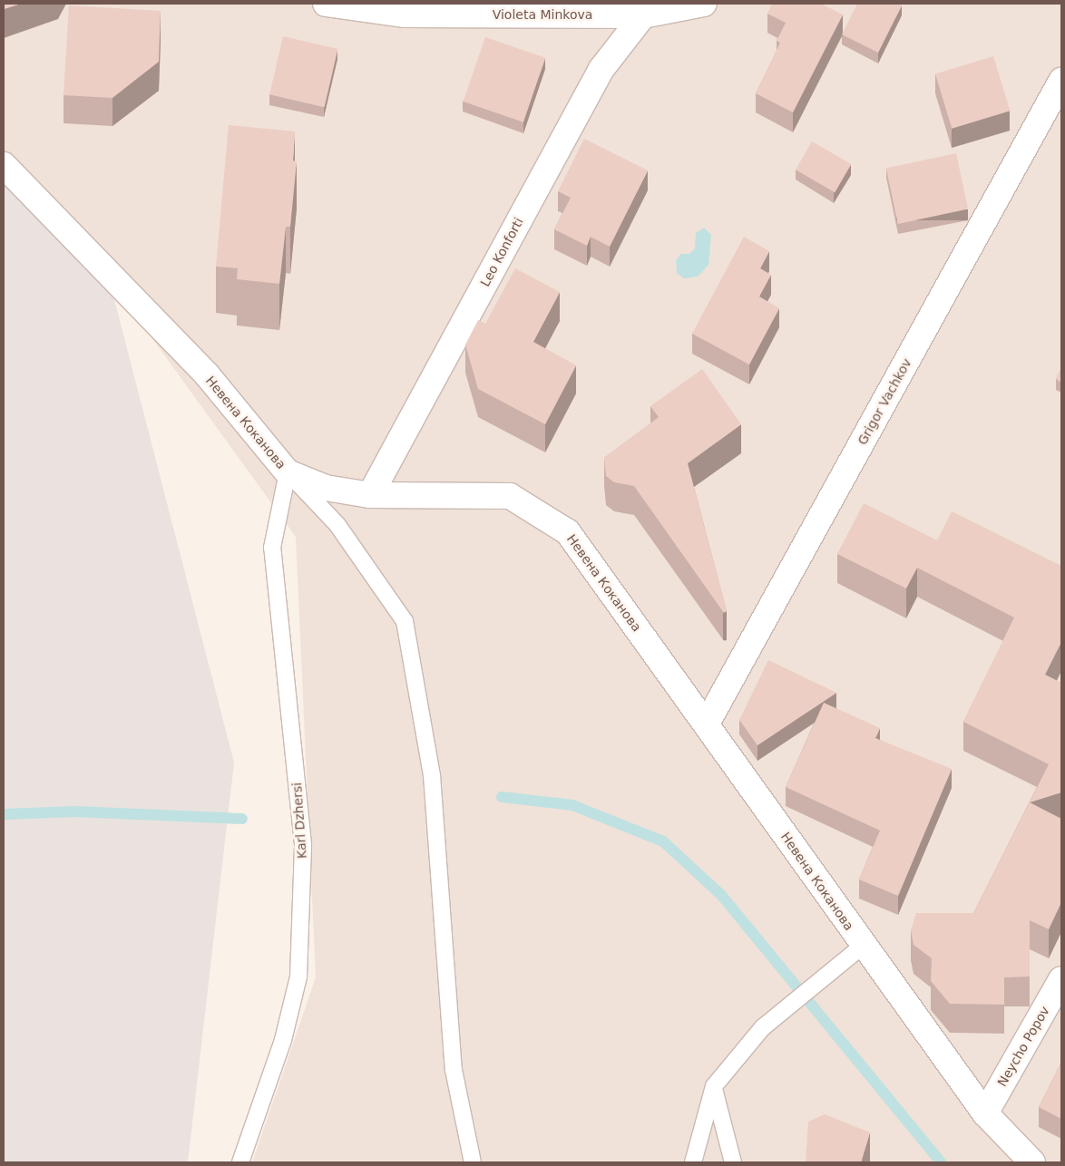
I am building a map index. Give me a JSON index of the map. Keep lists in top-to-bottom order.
{
  "streets": {
    "street": [
      "Violeta Minkova",
      "Leo Konforti",
      "Grigor Vachkov",
      "Невена Коканова",
      "Neycho Popov"
    ],
    "lane": ["Karl Dzhersi"]
  },
  "crossings": [
    ["Violeta Minkova", "Leo Konforti"],
    ["Leo Konforti", "Невена Коканова"],
    ["Grigor Vachkov", "Невена Коканова"],
    ["Невена Коканова", "Karl Dzhersi"],
    ["Невена Коканова", "Neycho Popov"]
  ]
}
